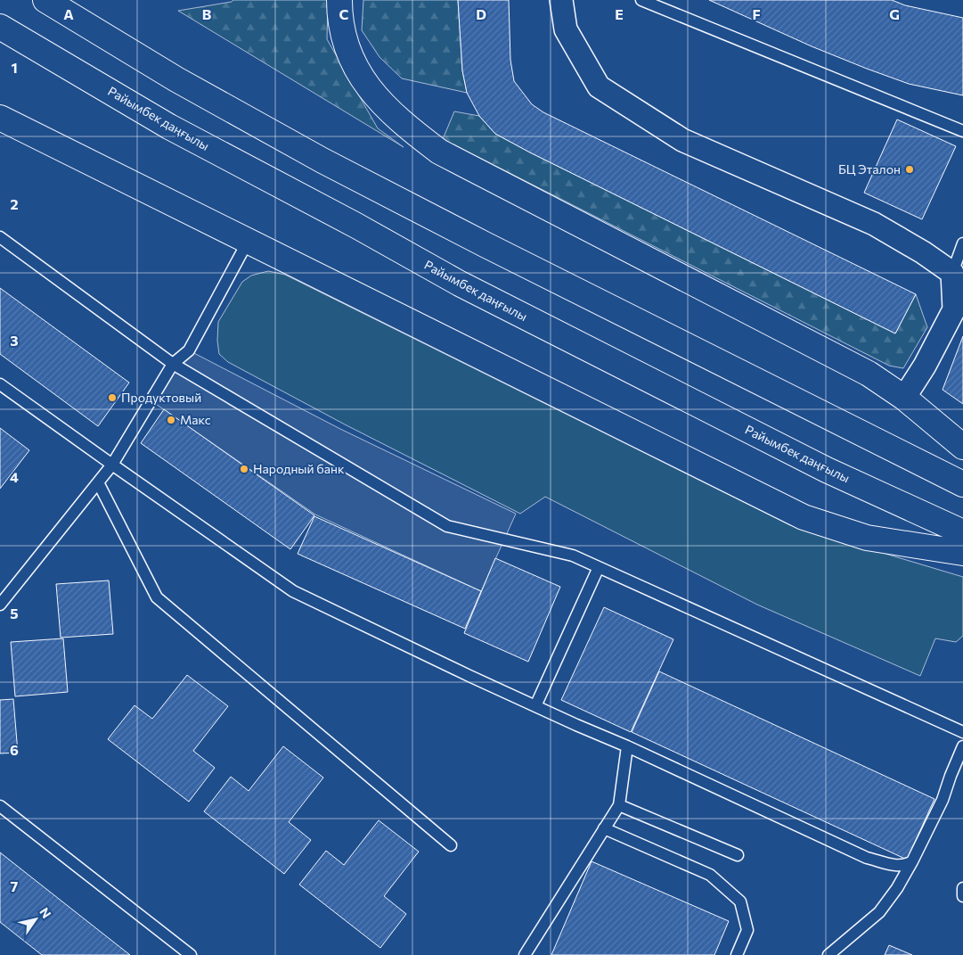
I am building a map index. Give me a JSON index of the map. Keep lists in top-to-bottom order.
{
  "streets": {
    "main road": ["Райымбек даңғылы"]
  },
  "places": [
    "БЦ Эталон",
    "Продуктовый",
    "Макс",
    "Народный банк"
  ],
  "north": "top right",
  "grid": {
    "columns": [
      "A",
      "B",
      "C",
      "D",
      "E",
      "F",
      "G"
    ],
    "rows": [
      "1",
      "2",
      "3",
      "4",
      "5",
      "6",
      "7"
    ]
  }
}
